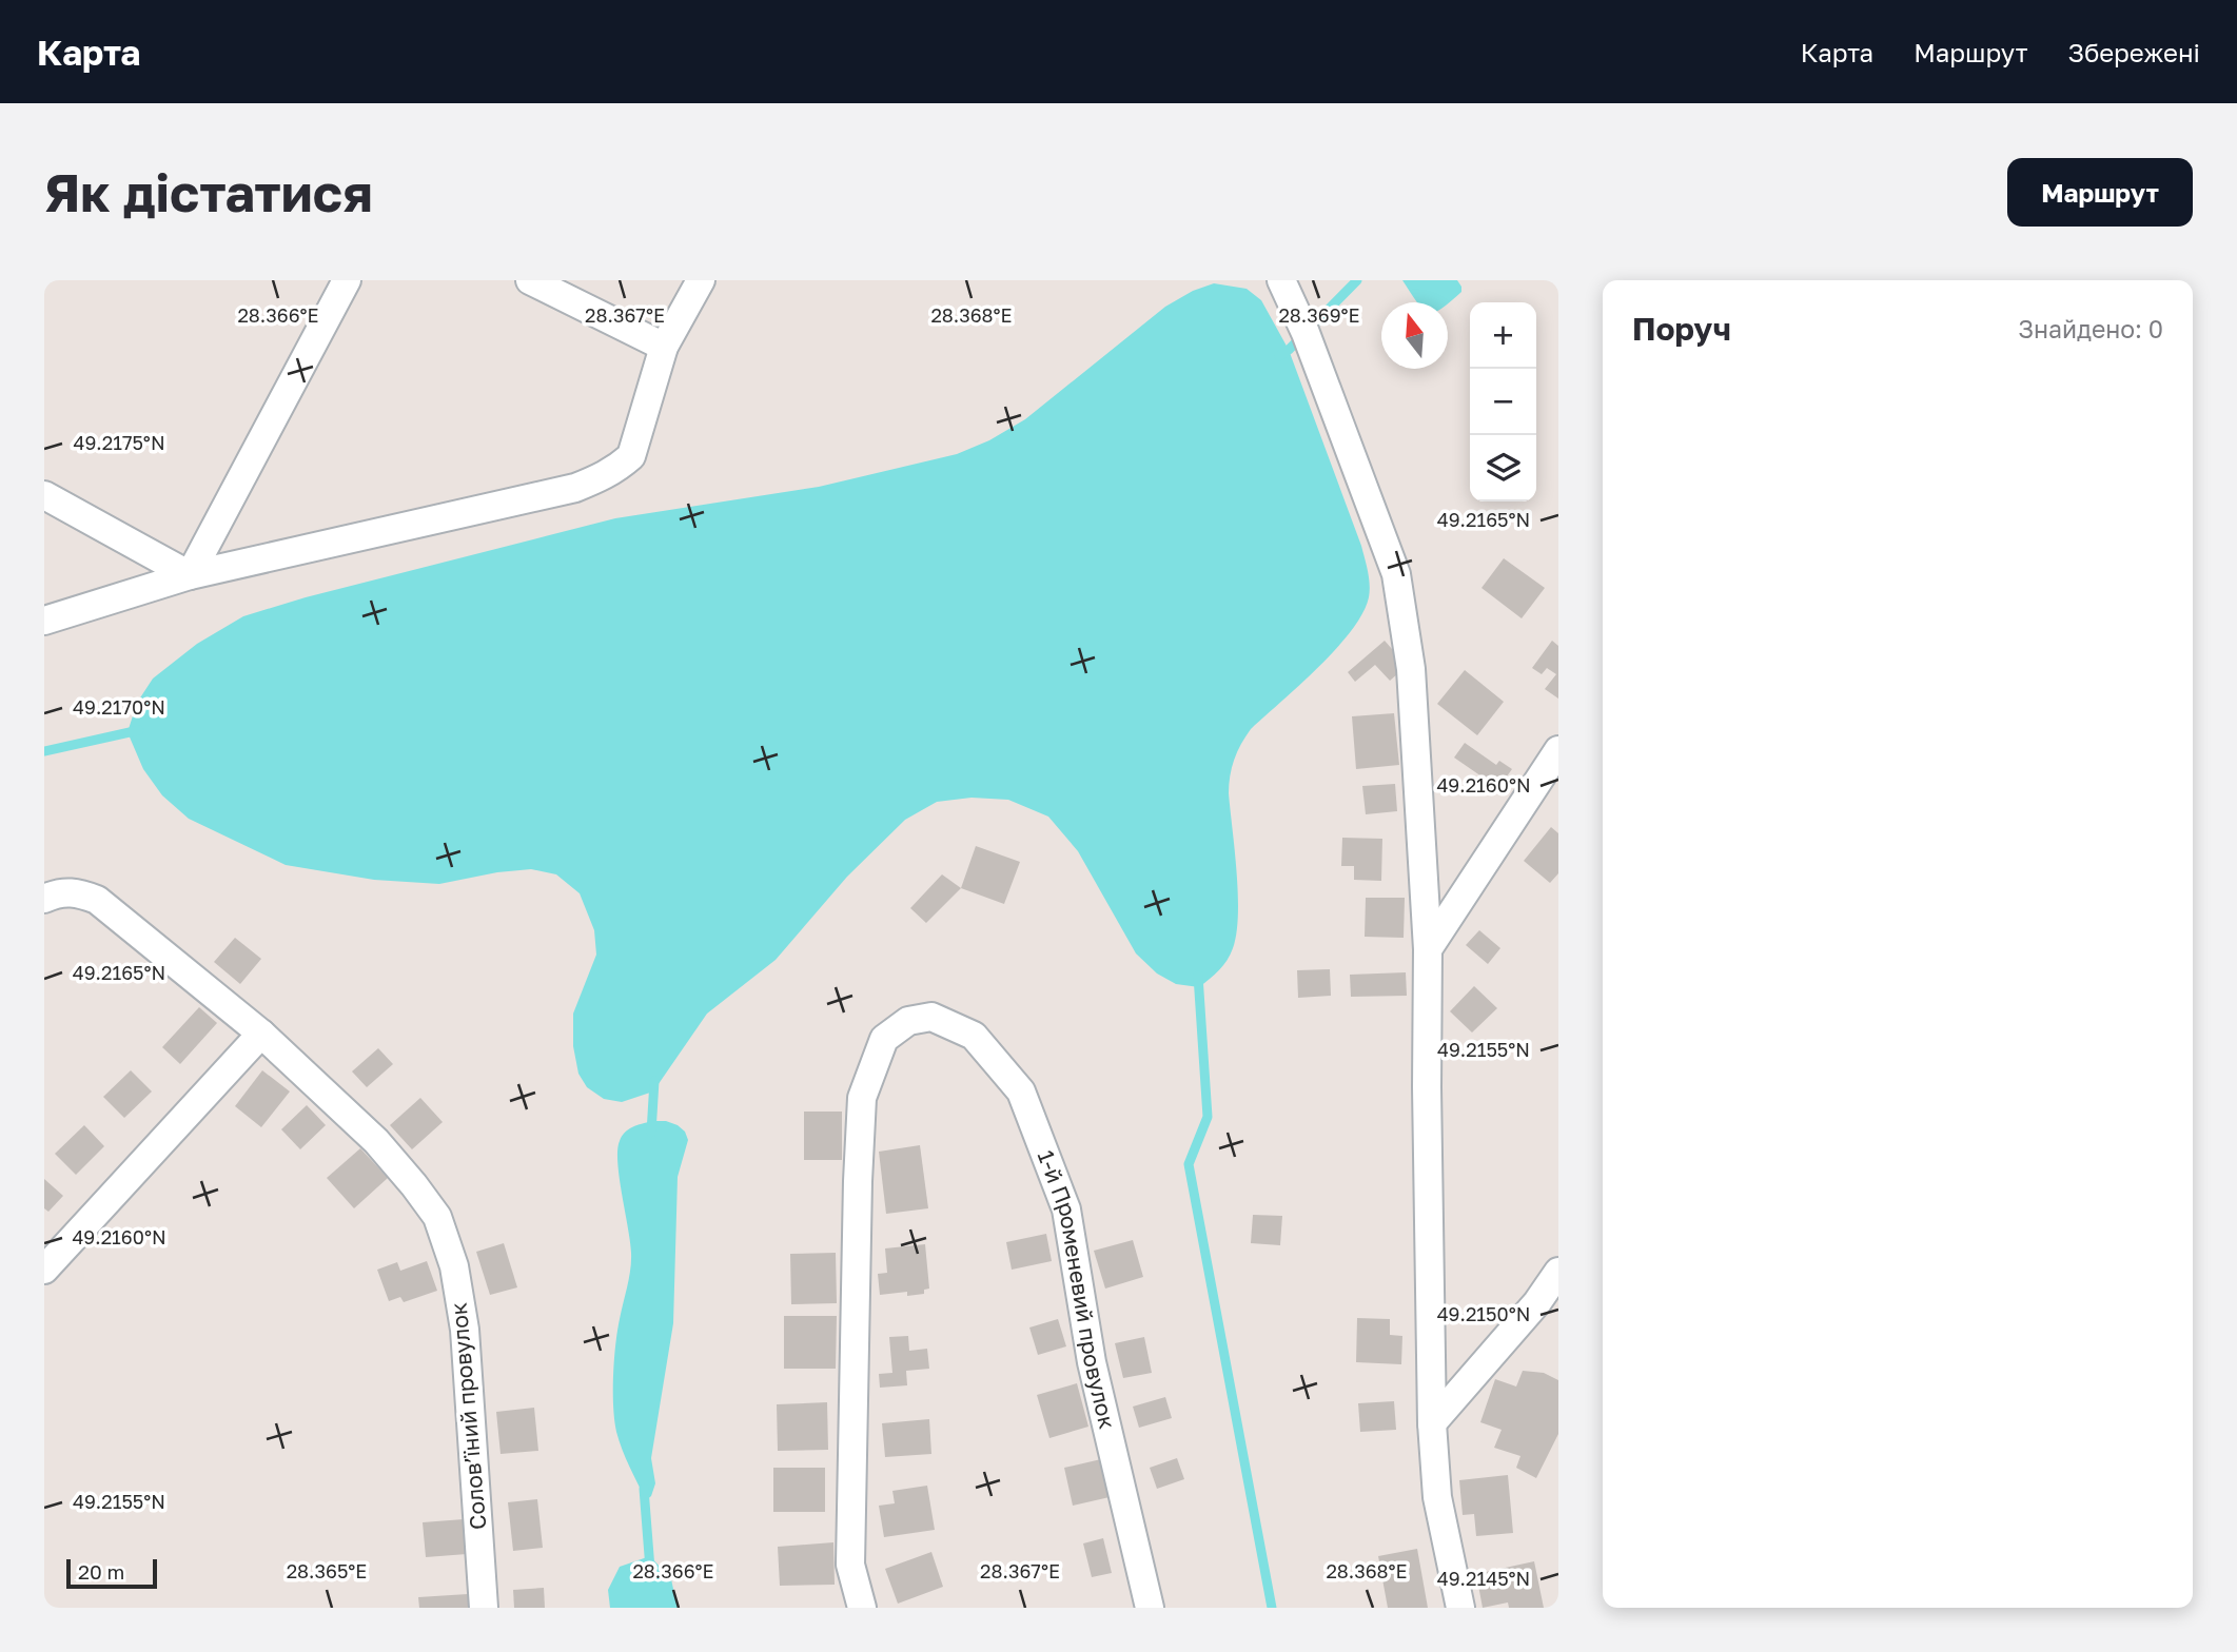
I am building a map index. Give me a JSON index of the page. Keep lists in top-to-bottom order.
{
  "streets": {
    "street": ["1-й Променевий провулок", "Соловʼїний провулок"]
  },
  "scale_bar": "20 m",
  "north": "top",
  "page": {
    "header": "Карта",
    "nav": ["Карта", "Маршрут", "Збережені"],
    "buttons": "Маршрут",
    "title": "Як дістатися",
    "heading": ["Поруч", "Знайдено: 0"],
    "map_buttons": ["+", "−"],
    "scale": "20 m"
  },
  "coordinates": [
    "28.366°E",
    "28.367°E",
    "28.368°E",
    "28.369°E",
    "49.2175°N",
    "49.2165°N",
    "49.2170°N",
    "49.2160°N",
    "49.2155°N",
    "49.2150°N",
    "28.365°E",
    "49.2145°N"
  ]
}
